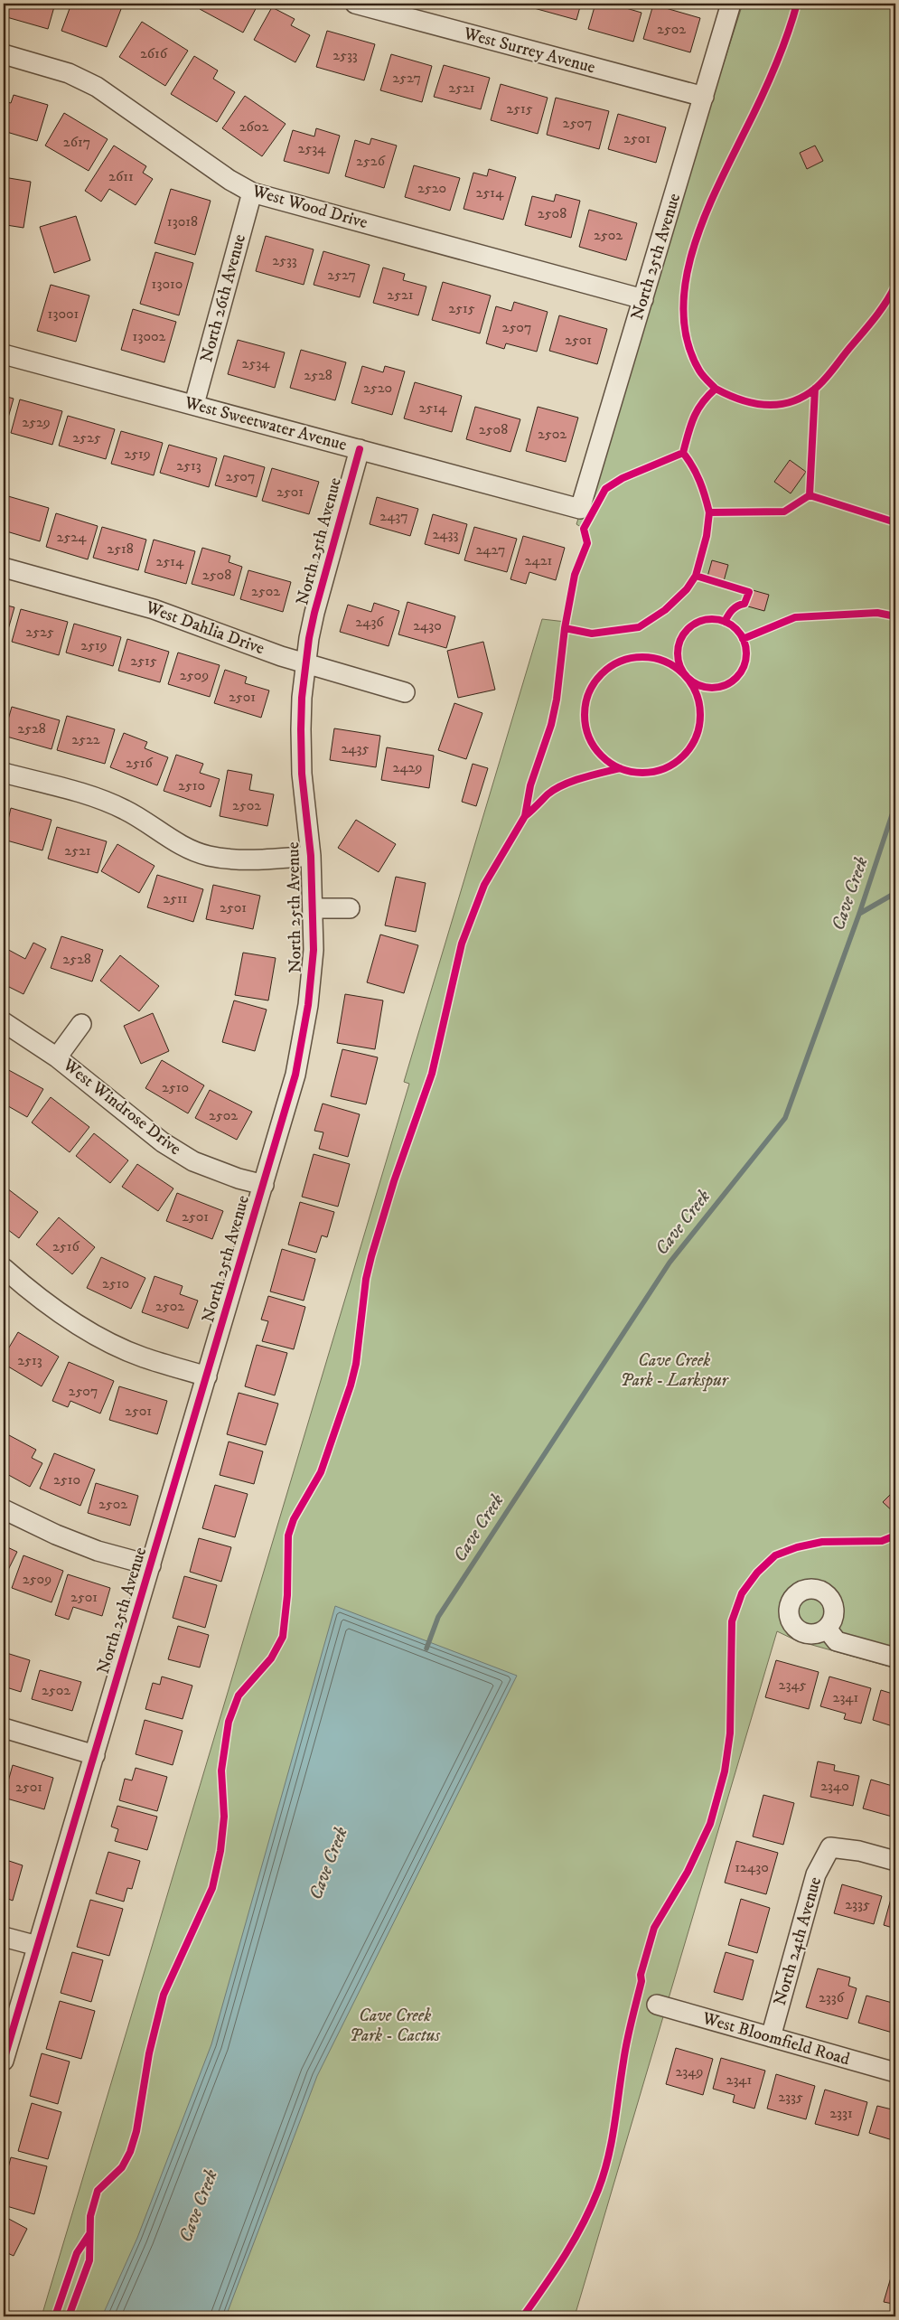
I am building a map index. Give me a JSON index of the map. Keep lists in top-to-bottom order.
{
  "streets": {
    "street": [
      "West Surrey Avenue",
      "West Wood Drive",
      "North 25th Avenue",
      "North 26th Avenue",
      "West Sweetwater Avenue",
      "West Dahlia Drive",
      "West Windrose Drive",
      "North 24th Avenue",
      "West Bloomfield Road"
    ]
  },
  "crossings": [
    ["West Surrey Avenue", "North 25th Avenue"],
    ["West Wood Drive", "North 25th Avenue"],
    ["West Wood Drive", "North 26th Avenue"],
    ["North 25th Avenue", "West Sweetwater Avenue"],
    ["North 25th Avenue", "West Dahlia Drive"],
    ["North 25th Avenue", "West Windrose Drive"],
    ["North 26th Avenue", "West Sweetwater Avenue"],
    ["North 24th Avenue", "West Bloomfield Road"]
  ],
  "water": ["Cave Creek"],
  "parks": ["Cave Creek Park - Larkspur", "Cave Creek Park - Cactus"],
  "house_numbers": [
    "2502",
    "2616",
    "2533",
    "2527",
    "2521",
    "2515",
    "2507",
    "2602",
    "2501",
    "2617",
    "2534",
    "2526",
    "2611",
    "2520",
    "2514",
    "2508",
    "13018",
    "2502",
    "2533",
    "2527",
    "13010",
    "2521",
    "2515",
    "13001",
    "2507",
    "13002",
    "2501",
    "2534",
    "2528",
    "2520",
    "2514",
    "2529",
    "2508",
    "2502",
    "2525",
    "2519",
    "2513",
    "2507",
    "2501",
    "2437",
    "2433",
    "2524",
    "2518",
    "2427",
    "2421",
    "2514",
    "2508",
    "2502",
    "2436",
    "2430",
    "2525",
    "2519",
    "2515",
    "2509",
    "2501",
    "2528",
    "2522",
    "2435",
    "2516",
    "2429",
    "2510",
    "2502",
    "2521",
    "2511",
    "2501",
    "2528",
    "2510",
    "2502",
    "2501",
    "2516",
    "2510",
    "2502",
    "2513",
    "2507",
    "2501",
    "2510",
    "2502",
    "2509",
    "2501",
    "2345",
    "2502",
    "2341",
    "2340",
    "2501",
    "12430",
    "2335",
    "2336",
    "2349",
    "2341",
    "2335",
    "2331"
  ]
}
